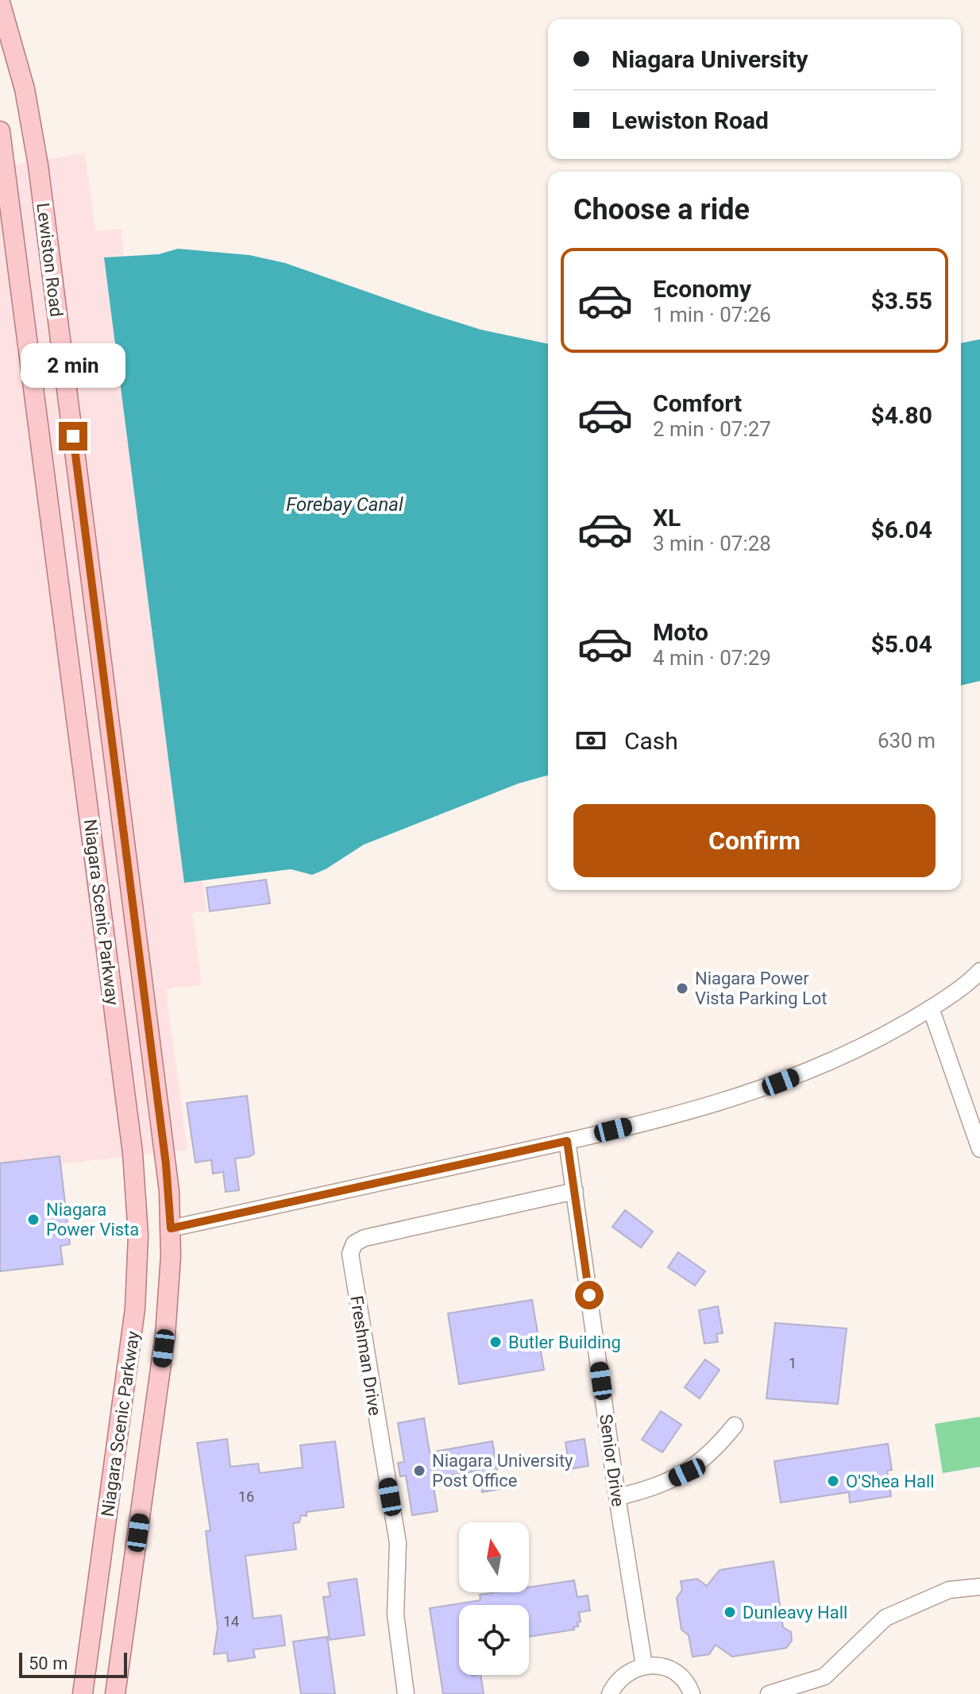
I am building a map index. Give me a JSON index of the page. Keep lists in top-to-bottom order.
{
  "streets": {
    "main road": ["Lewiston Road", "Niagara Scenic Parkway"],
    "street": ["Freshman Drive", "Senior Drive"]
  },
  "crossings": [
    ["Freshman Drive", "Senior Drive"]
  ],
  "water": ["Forebay Canal"],
  "places": [
    "Niagara Power Vista Parking Lot",
    "Niagara Power Vista",
    "Butler Building",
    "Niagara University Post Office",
    "O'Shea Hall",
    "Dunleavy Hall"
  ],
  "house_numbers": ["1", "16", "14"],
  "scale_bar": "50 m",
  "north": "top",
  "page": {
    "banner": ["Niagara University", "Lewiston Road"],
    "heading": "Choose a ride",
    "list": [
      {
        "name": "Economy",
        "note": "1 min · 07:26",
        "value": "$3.55"
      },
      {
        "name": "Comfort",
        "note": "2 min · 07:27",
        "value": "$4.80"
      },
      {
        "name": "XL",
        "note": "3 min · 07:28",
        "value": "$6.04"
      },
      {
        "name": "Moto",
        "note": "4 min · 07:29",
        "value": "$5.04"
      }
    ],
    "bubble": "2 min",
    "pay": ["Cash", "630 m"],
    "buttons": "Confirm",
    "scale": "50 m"
  }
}
